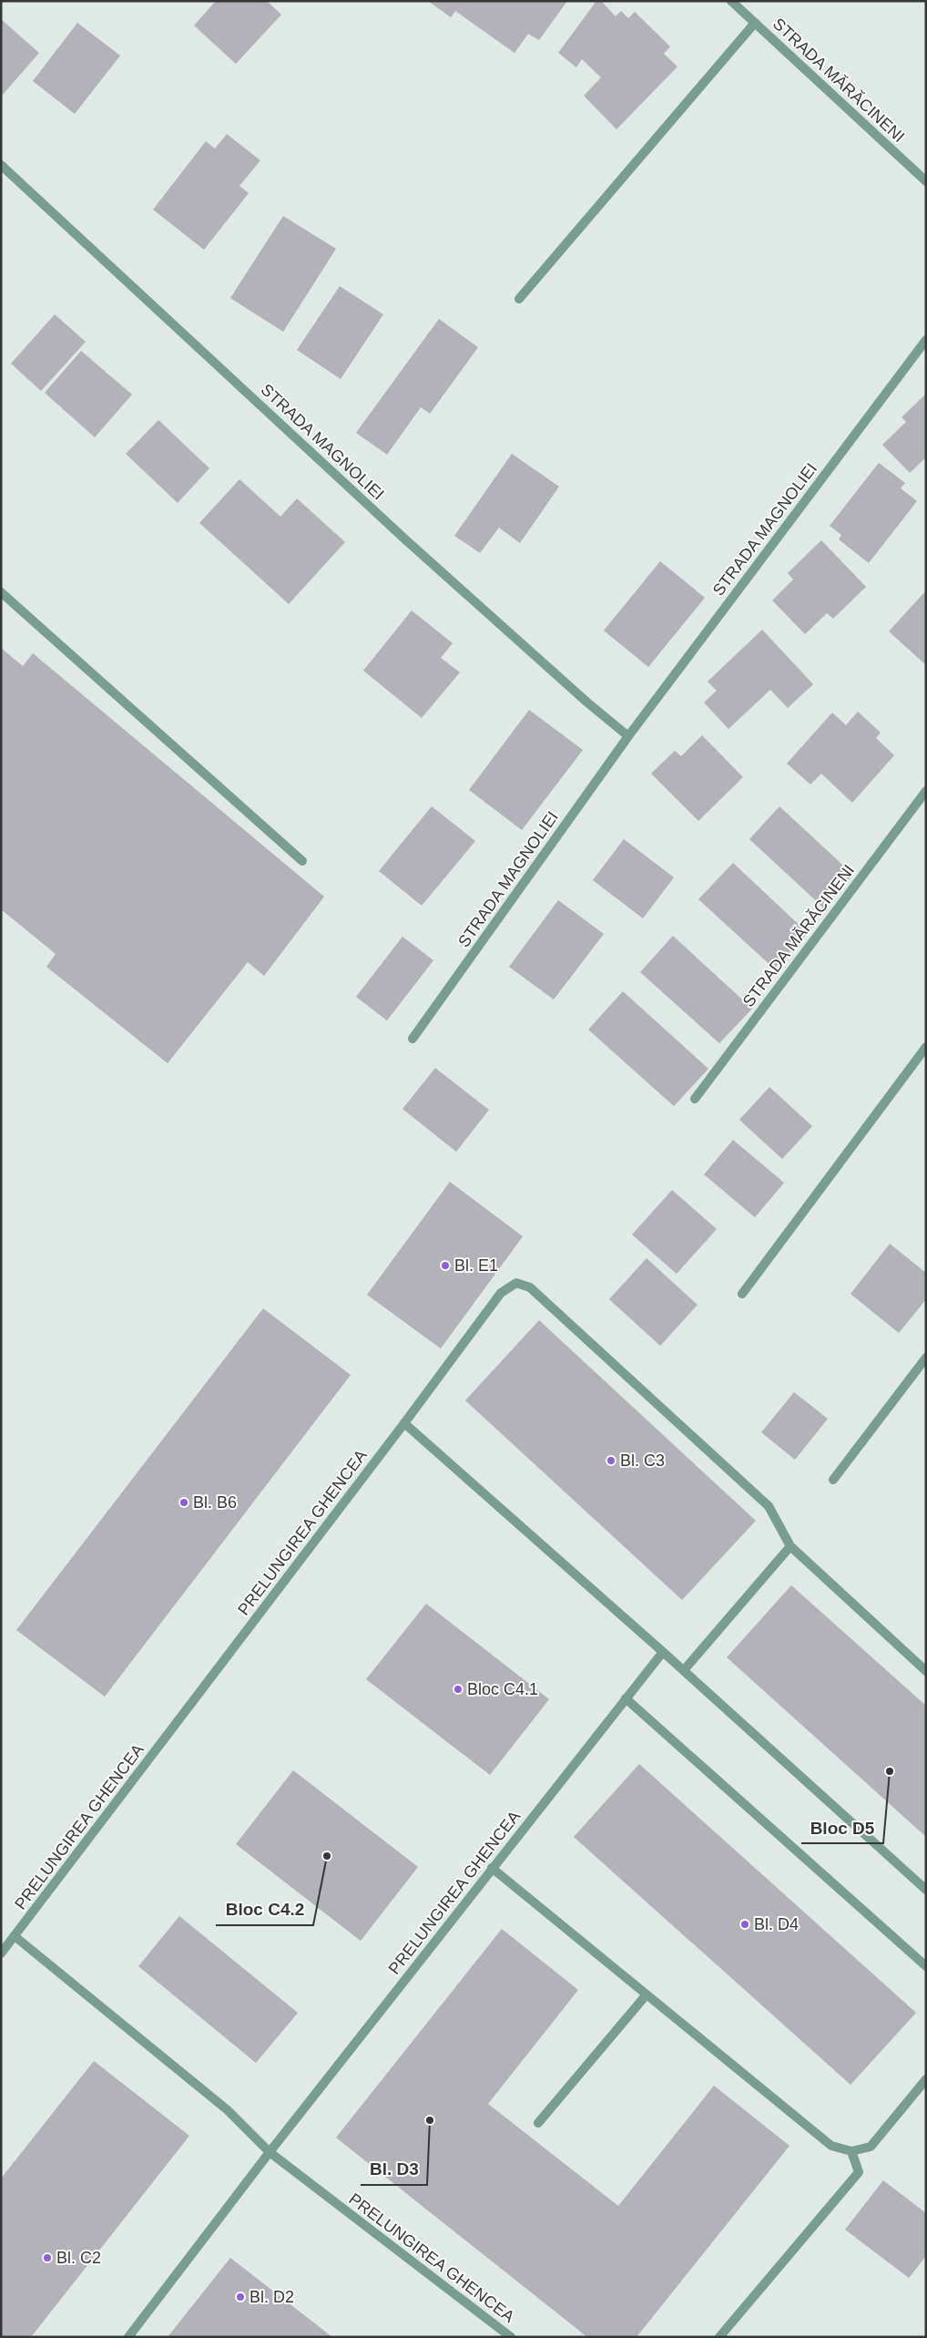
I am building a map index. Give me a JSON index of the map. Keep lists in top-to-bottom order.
{
  "streets": {
    "street": ["STRADA MĂRĂCINENI", "STRADA MAGNOLIEI", "PRELUNGIREA GHENCEA"]
  },
  "places": [
    "Bl. E1",
    "Bl. C3",
    "Bl. B6",
    "Bloc C4.1",
    "Bloc D5",
    "Bloc C4.2",
    "Bl. D4",
    "Bl. D3",
    "Bl. C2",
    "Bl. D2"
  ]
}
